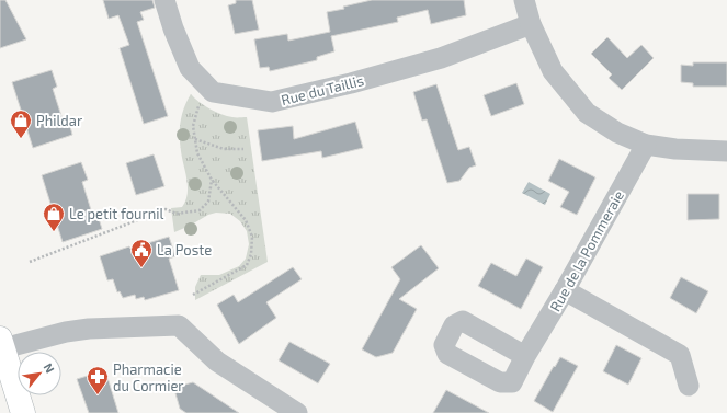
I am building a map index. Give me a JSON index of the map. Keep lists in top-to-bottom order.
{
  "streets": {
    "street": ["Rue du Taillis", "Rue de la Pommeraie"]
  },
  "places": {
    "shop": ["Phildar", "Le petit fournil"],
    "public building": ["La Poste"],
    "pharmacy": ["Pharmacie du Cormier"]
  },
  "north": "top right"
}
